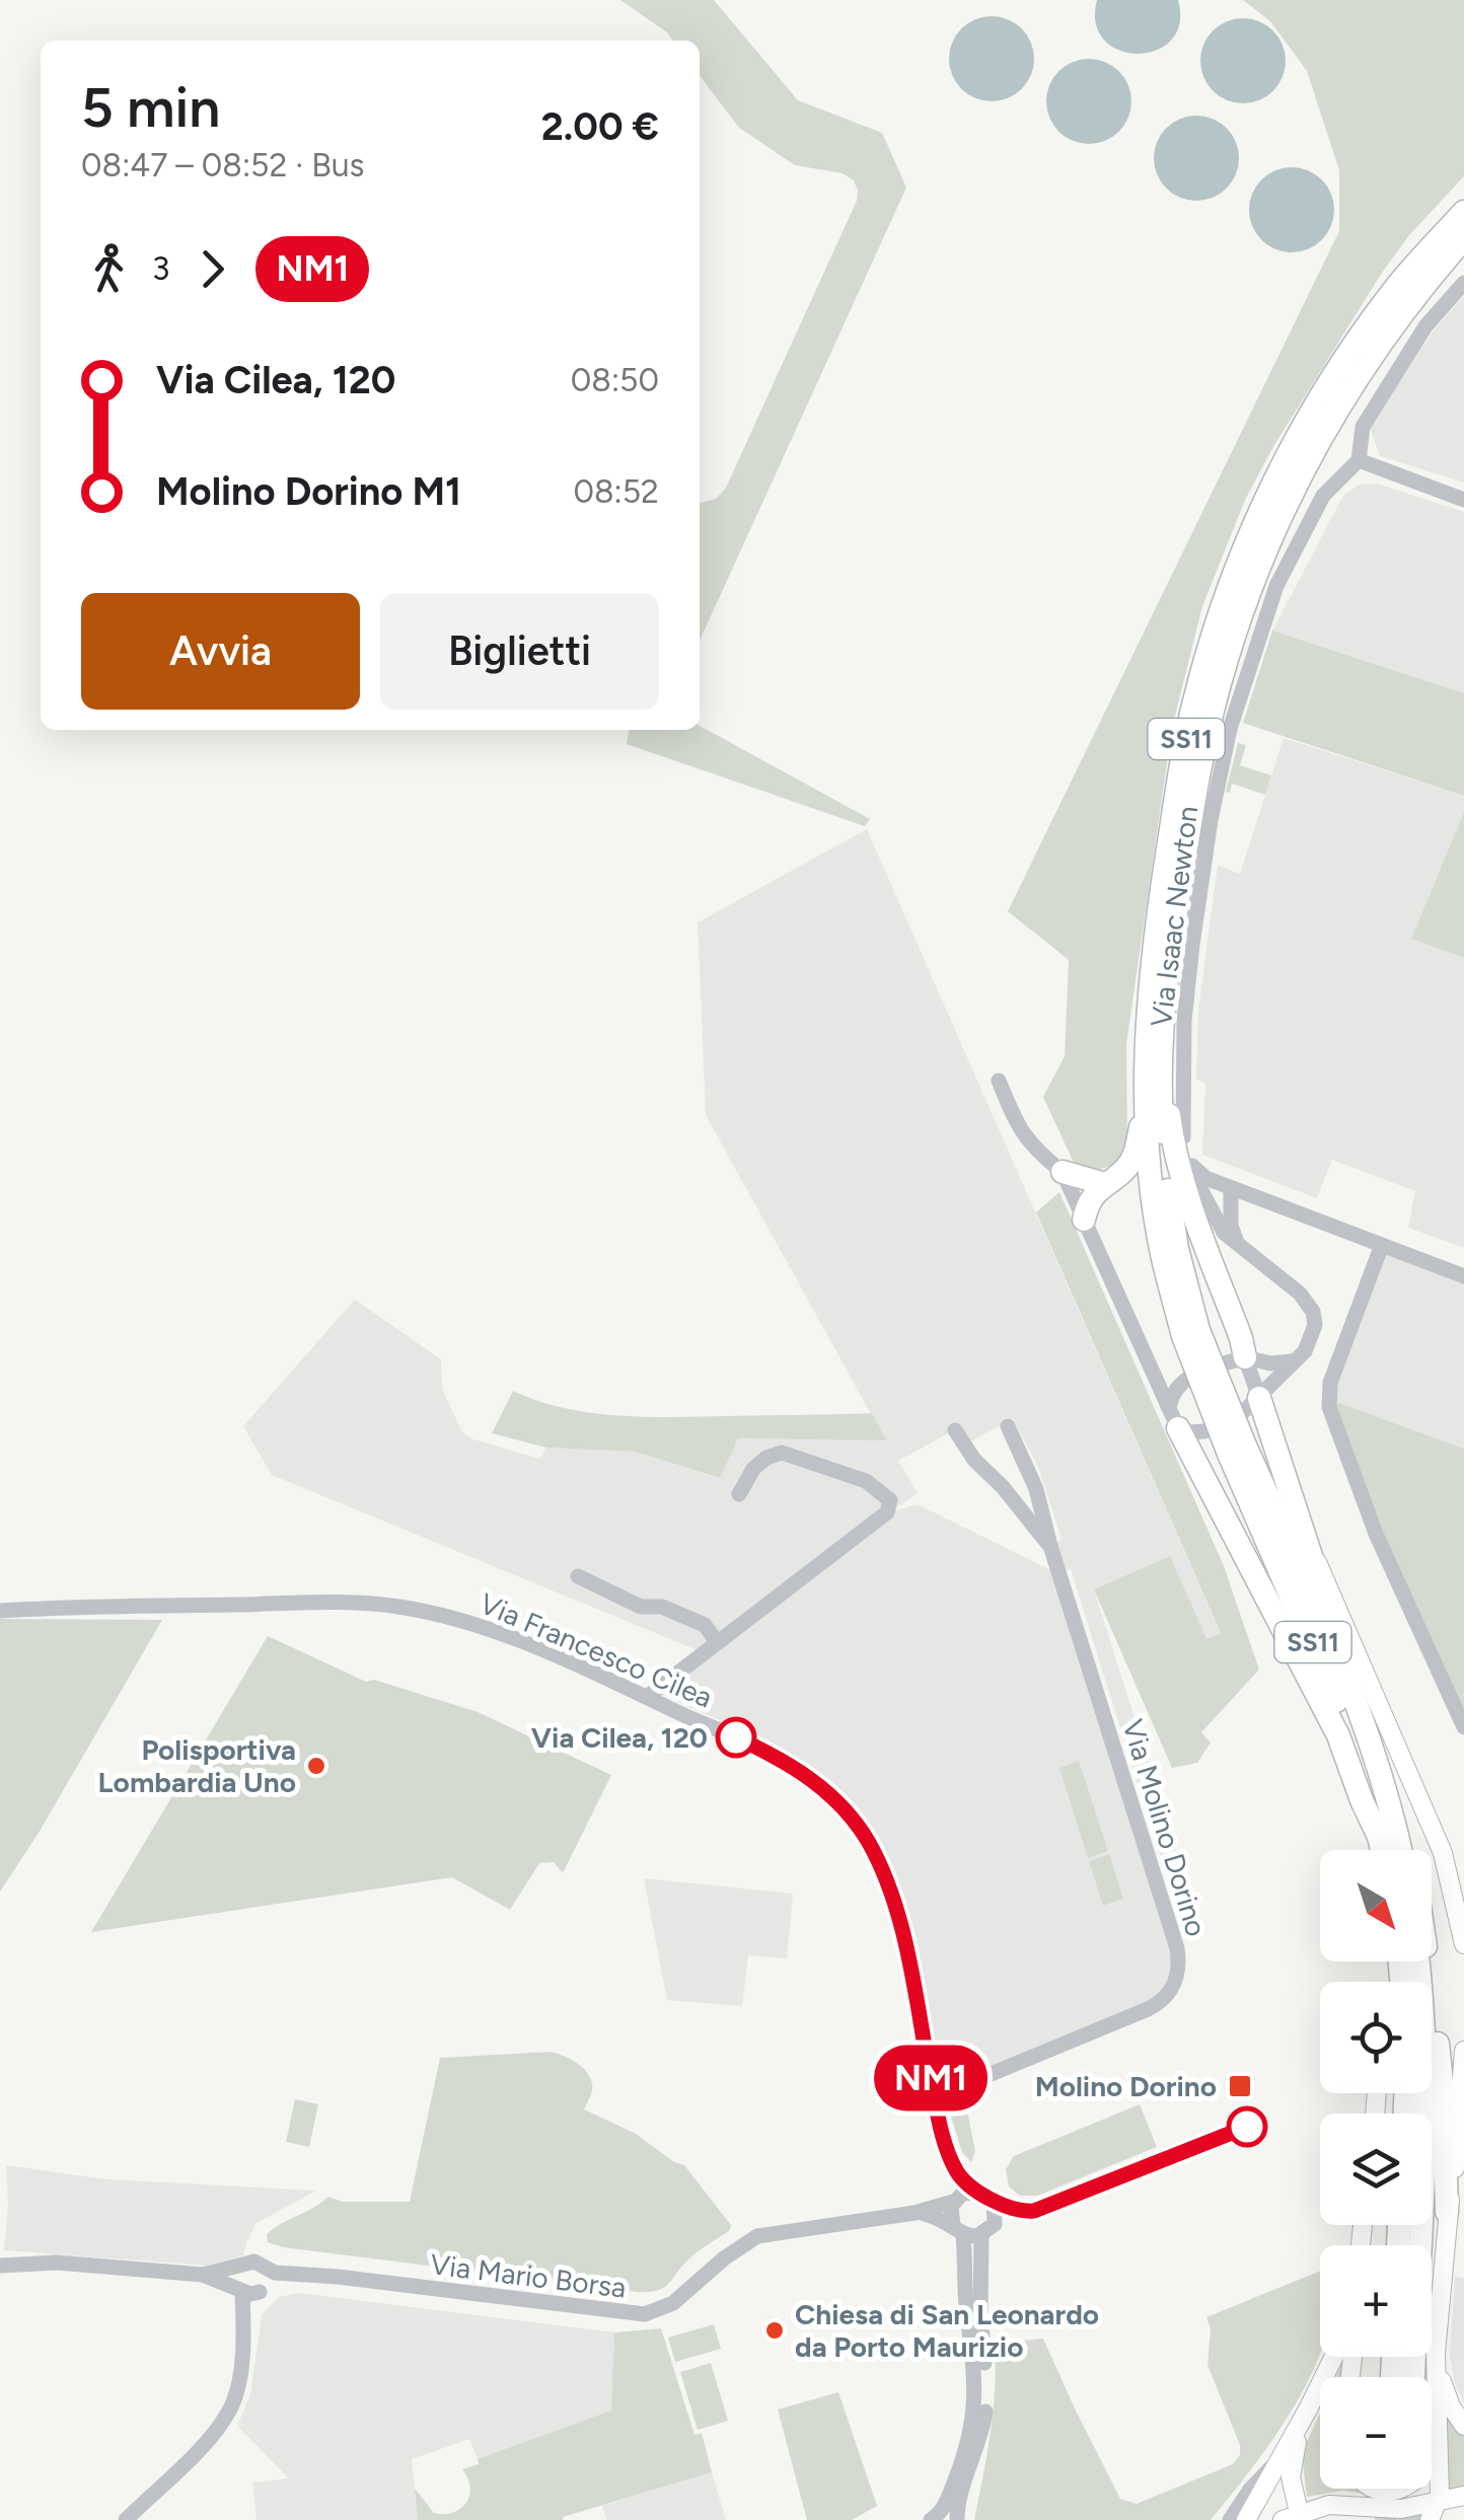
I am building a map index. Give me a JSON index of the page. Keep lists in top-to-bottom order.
{
  "streets": {
    "highway": ["SS11"],
    "street": [
      "Via Isaac Newton",
      "Via Francesco Cilea",
      "Via Molino Dorino",
      "Via Mario Borsa"
    ]
  },
  "crossings": [
    ["Via Francesco Cilea", "Via Molino Dorino"],
    ["Via Francesco Cilea", "Via Mario Borsa"]
  ],
  "places": {
    "other": ["Via Cilea, 120", "Polisportiva Lombardia Uno", "Chiesa di San Leonardo da Porto Maurizio"],
    "transit": ["Molino Dorino"]
  },
  "lines": ["bus line NM1"],
  "north": "bottom right",
  "page": {
    "on_map": "NM1",
    "heading": ["5 min", "08:47 – 08:52 · Bus", "2.00 €"],
    "legs": ["3", "NM1"],
    "list": [
      {
        "name": "Via Cilea, 120",
        "value": "08:50"
      },
      {
        "name": "Molino Dorino M1",
        "value": "08:52"
      }
    ],
    "buttons": ["Avvia", "Biglietti"],
    "map_buttons": ["+", "−"]
  }
}
